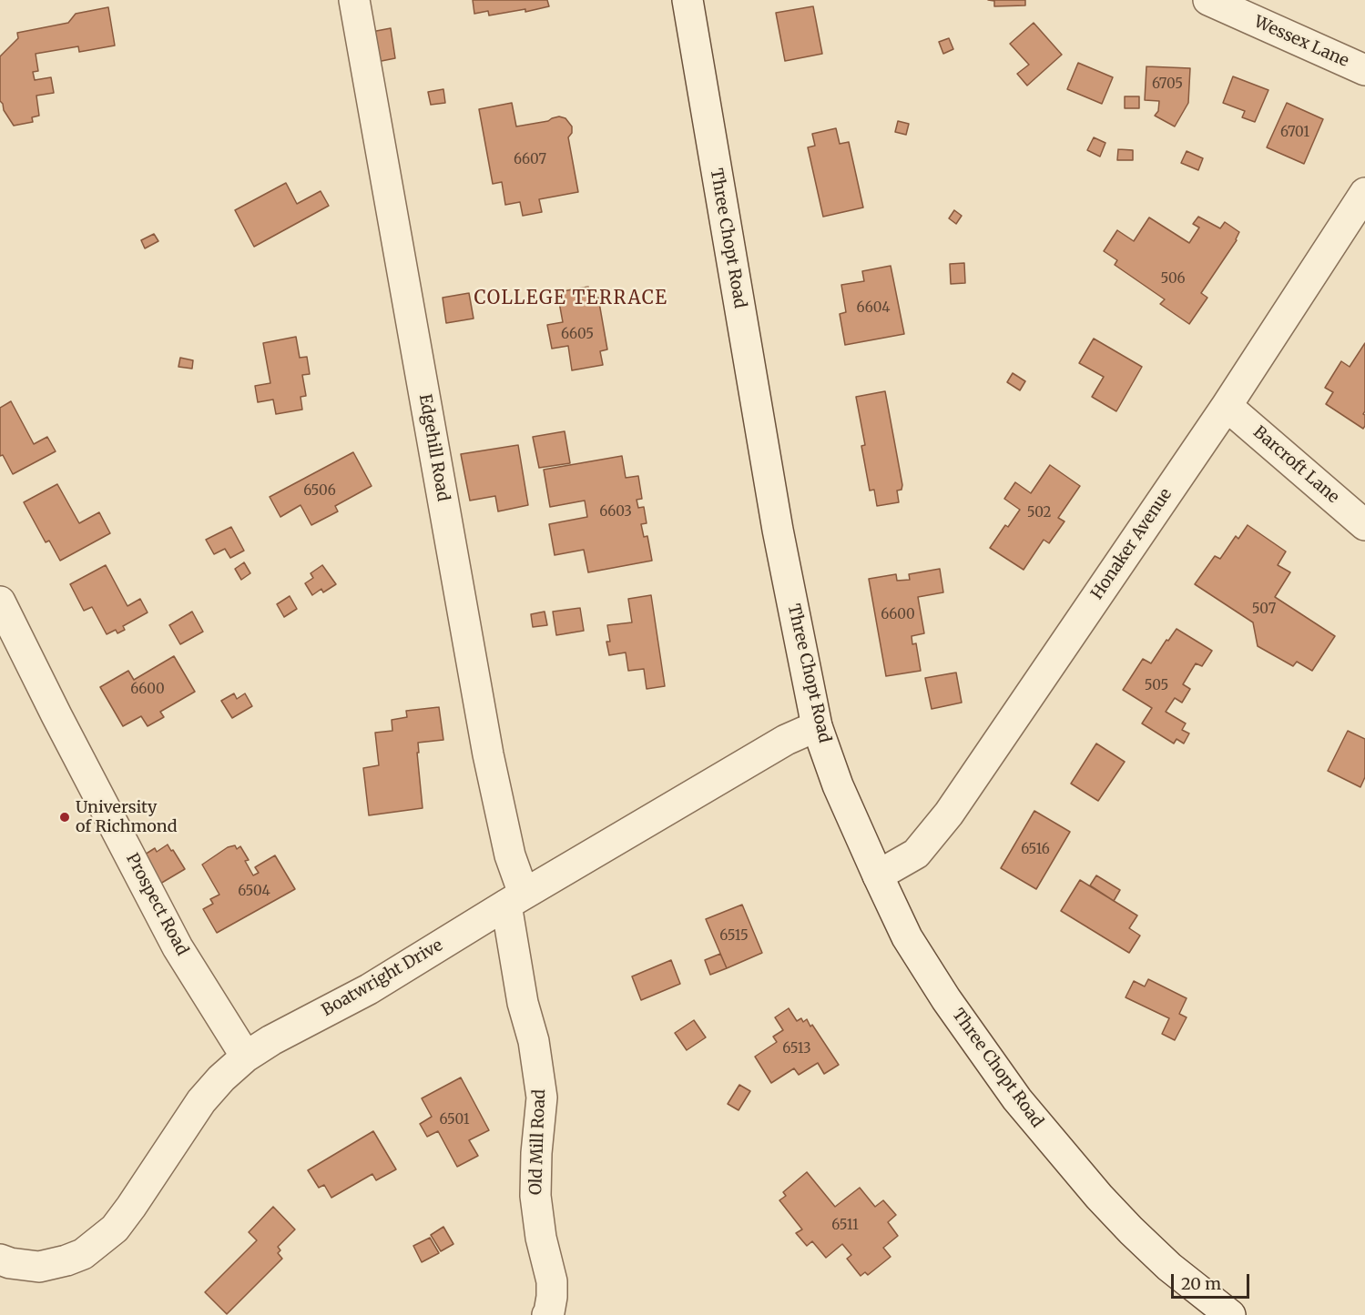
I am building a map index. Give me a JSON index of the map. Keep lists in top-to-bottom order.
{
  "streets": {
    "street": [
      "Wessex Lane",
      "Three Chopt Road",
      "Edgehill Road",
      "Barcroft Lane",
      "Honaker Avenue",
      "Prospect Road",
      "Boatwright Drive",
      "Old Mill Road"
    ]
  },
  "crossings": [
    ["Three Chopt Road", "Honaker Avenue"],
    ["Three Chopt Road", "Boatwright Drive"],
    ["Edgehill Road", "Boatwright Drive"],
    ["Edgehill Road", "Old Mill Road"],
    ["Barcroft Lane", "Honaker Avenue"],
    ["Prospect Road", "Boatwright Drive"],
    ["Boatwright Drive", "Old Mill Road"]
  ],
  "districts": ["COLLEGE TERRACE"],
  "places": ["University of Richmond"],
  "house_numbers": [
    "6705",
    "6701",
    "6607",
    "506",
    "6604",
    "6605",
    "6506",
    "6603",
    "502",
    "507",
    "6600",
    "505",
    "6600",
    "6516",
    "6504",
    "6515",
    "6513",
    "6501",
    "6511"
  ],
  "scale_bar": "20 m"
}
